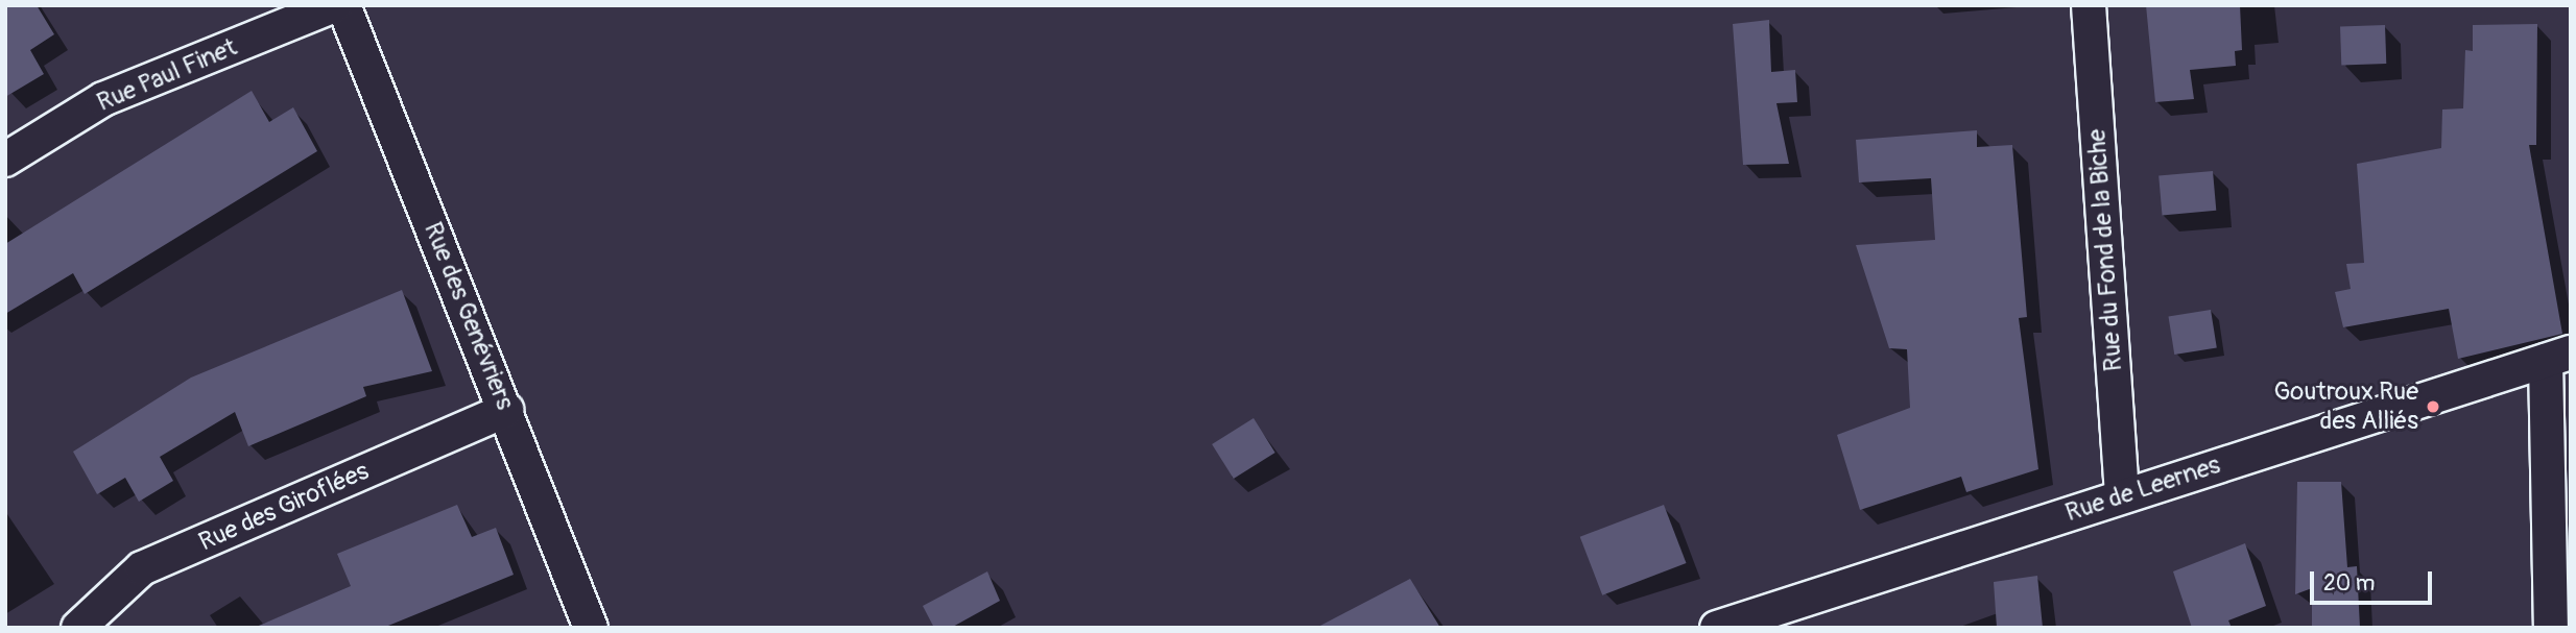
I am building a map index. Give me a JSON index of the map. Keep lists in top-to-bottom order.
{
  "streets": {
    "street": [
      "Rue Paul Finet",
      "Rue du Fond de la Biche",
      "Rue des Genévriers",
      "Rue de Leernes",
      "Rue des Giroflées"
    ]
  },
  "crossings": [
    ["Rue du Fond de la Biche", "Rue de Leernes"],
    ["Rue des Genévriers", "Rue des Giroflées"]
  ],
  "places": ["Goutroux Rue des Alliés"],
  "scale_bar": "20 m"
}
